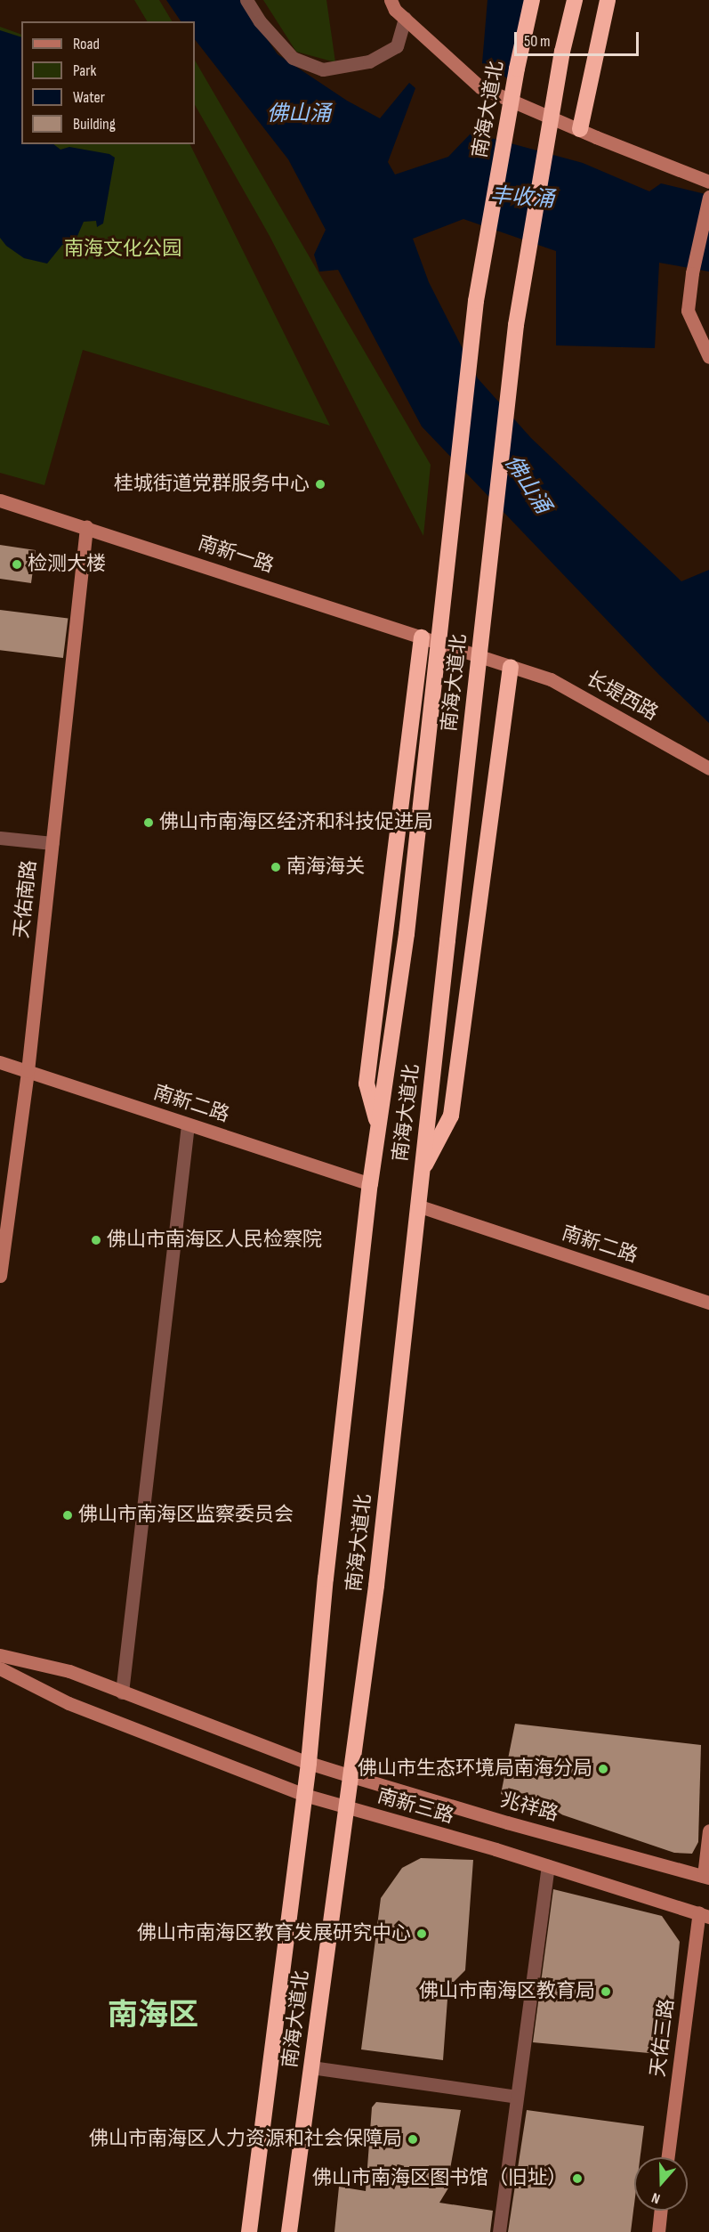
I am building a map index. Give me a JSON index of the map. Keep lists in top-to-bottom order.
{
  "streets": {
    "highway": ["南海大道北"],
    "street": [
      "南新一路",
      "长堤西路",
      "天佑南路",
      "南新二路",
      "南新三路",
      "兆祥路",
      "天佑三路"
    ]
  },
  "crossings": [
    ["南海大道北", "南新二路"],
    ["南海大道北", "南新三路"],
    ["南海大道北", "兆祥路"],
    ["南新一路", "长堤西路"],
    ["南新一路", "天佑南路"],
    ["天佑南路", "南新二路"],
    ["南新三路", "天佑三路"]
  ],
  "districts": ["南海区"],
  "water": ["佛山涌", "丰收涌"],
  "parks": ["南海文化公园"],
  "places": [
    "桂城街道党群服务中心",
    "检测大楼",
    "佛山市南海区经济和科技促进局",
    "南海海关",
    "佛山市南海区人民检察院",
    "佛山市南海区监察委员会",
    "佛山市生态环境局南海分局",
    "佛山市南海区教育发展研究中心",
    "佛山市南海区教育局",
    "佛山市南海区人力资源和社会保障局",
    "佛山市南海区图书馆（旧址）"
  ],
  "legend": [
    "Road",
    "Park",
    "Water",
    "Building"
  ],
  "scale_bar": "50 m",
  "north": "bottom"
}
